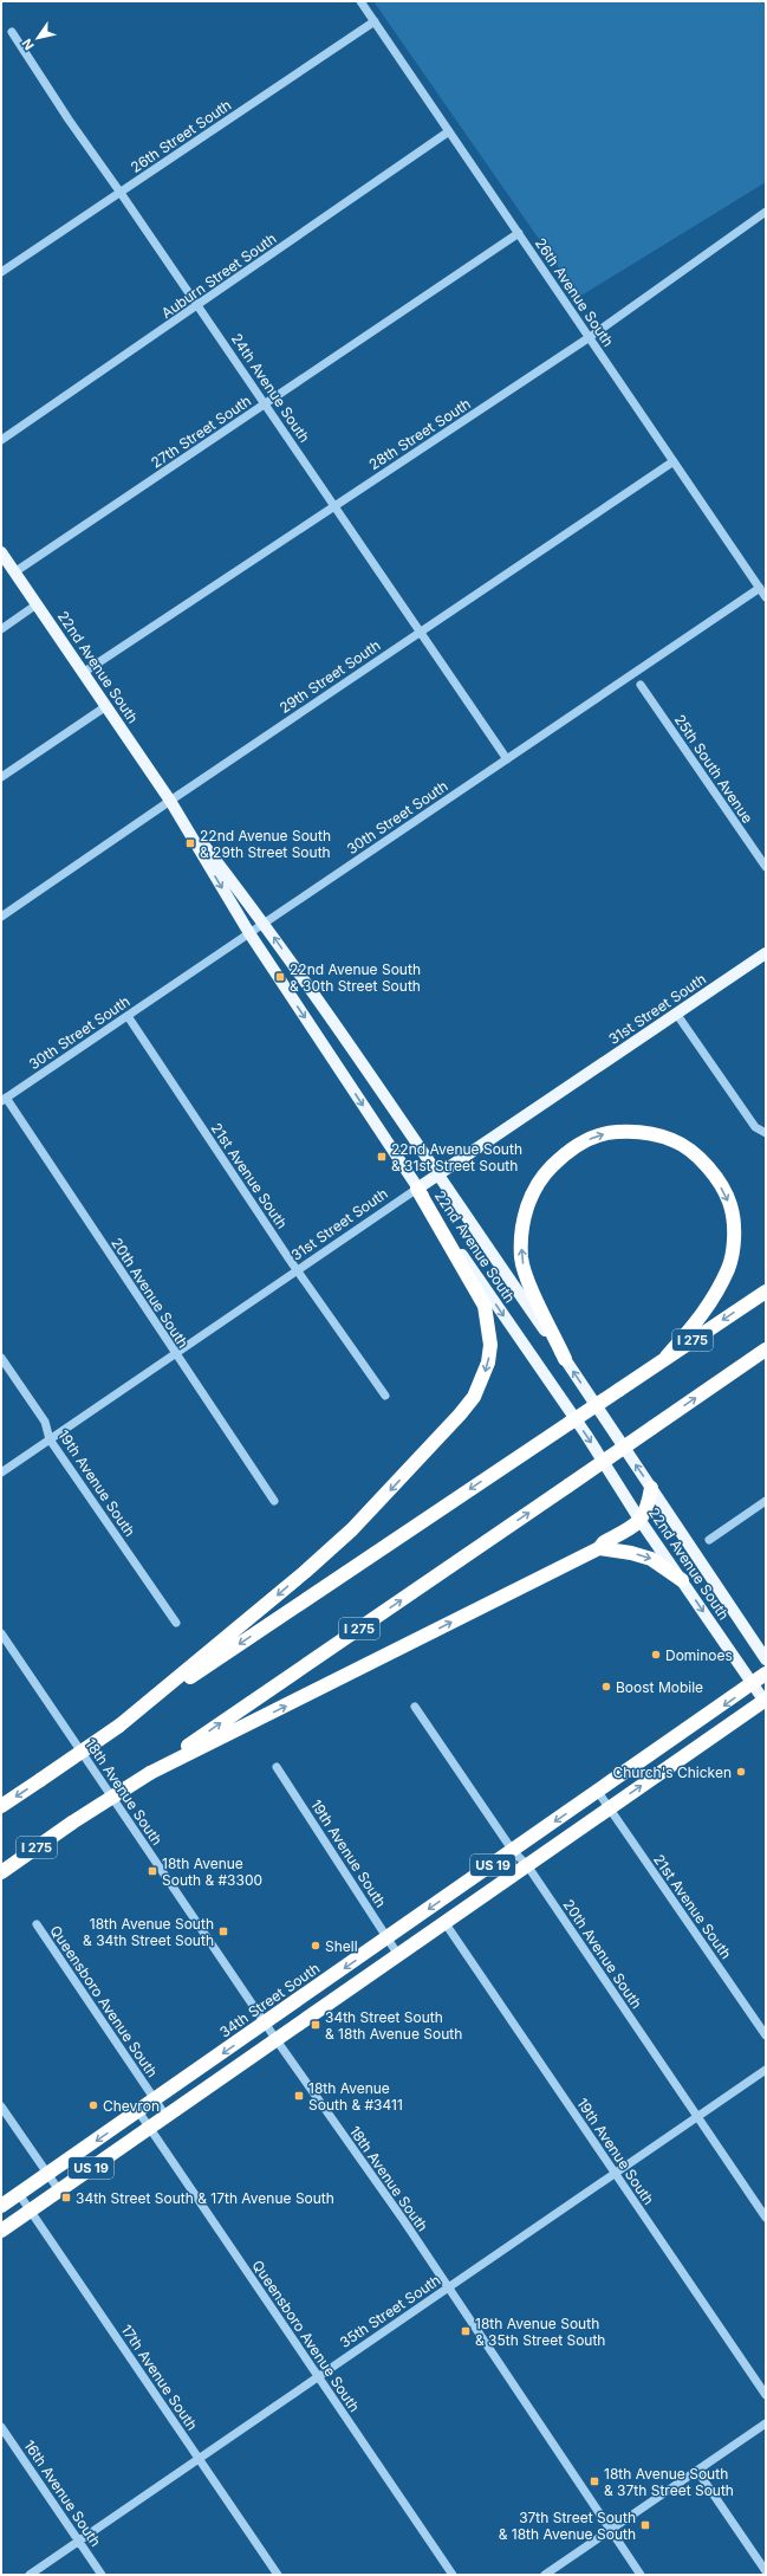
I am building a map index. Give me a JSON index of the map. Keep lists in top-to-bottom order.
{
  "streets": {
    "highway": ["I 275", "US 19", "34th Street South"],
    "main road": ["22nd Avenue South", "31st Street South"],
    "street": [
      "26th Street South",
      "Auburn Street South",
      "26th Avenue South",
      "24th Avenue South",
      "27th Street South",
      "28th Street South",
      "29th Street South",
      "25th South Avenue",
      "30th Street South",
      "21st Avenue South",
      "20th Avenue South",
      "19th Avenue South",
      "18th Avenue South",
      "Queensboro Avenue South",
      "35th Street South",
      "17th Avenue South",
      "16th Avenue South"
    ]
  },
  "crossings": [
    ["26th Street South", "26th Avenue South"],
    ["26th Street South", "24th Avenue South"],
    ["Auburn Street South", "26th Avenue South"],
    ["Auburn Street South", "24th Avenue South"],
    ["26th Avenue South", "27th Street South"],
    ["26th Avenue South", "28th Street South"],
    ["26th Avenue South", "29th Street South"],
    ["26th Avenue South", "30th Street South"],
    ["24th Avenue South", "27th Street South"],
    ["24th Avenue South", "28th Street South"],
    ["24th Avenue South", "29th Street South"],
    ["24th Avenue South", "30th Street South"],
    ["27th Street South", "22nd Avenue South"],
    ["28th Street South", "22nd Avenue South"],
    ["22nd Avenue South", "29th Street South"],
    ["22nd Avenue South", "30th Street South"],
    ["22nd Avenue South", "31st Street South"],
    ["22nd Avenue South", "US 19"],
    ["22nd Avenue South", "34th Street South"],
    ["30th Street South", "21st Avenue South"],
    ["30th Street South", "20th Avenue South"],
    ["31st Street South", "21st Avenue South"],
    ["31st Street South", "20th Avenue South"],
    ["31st Street South", "19th Avenue South"],
    ["21st Avenue South", "US 19"],
    ["21st Avenue South", "34th Street South"],
    ["20th Avenue South", "US 19"],
    ["20th Avenue South", "34th Street South"],
    ["20th Avenue South", "35th Street South"],
    ["19th Avenue South", "US 19"],
    ["19th Avenue South", "34th Street South"],
    ["19th Avenue South", "35th Street South"],
    ["18th Avenue South", "US 19"],
    ["18th Avenue South", "34th Street South"],
    ["18th Avenue South", "35th Street South"],
    ["US 19", "Queensboro Avenue South"],
    ["US 19", "17th Avenue South"],
    ["34th Street South", "Queensboro Avenue South"],
    ["34th Street South", "17th Avenue South"],
    ["Queensboro Avenue South", "35th Street South"],
    ["35th Street South", "17th Avenue South"],
    ["35th Street South", "16th Avenue South"]
  ],
  "places": {
    "transit": [
      "22nd Avenue South & 29th Street South",
      "22nd Avenue South & 30th Street South",
      "22nd Avenue South & 31st Street South",
      "18th Avenue South & #3300",
      "18th Avenue South & 34th Street South",
      "34th Street South & 18th Avenue South",
      "18th Avenue South & #3411",
      "34th Street South & 17th Avenue South",
      "18th Avenue South & 35th Street South",
      "18th Avenue South & 37th Street South",
      "37th Street South & 18th Avenue South"
    ],
    "other": [
      "Dominoes",
      "Boost Mobile",
      "Church's Chicken",
      "Shell",
      "Chevron"
    ]
  },
  "north": "bottom left"
}
